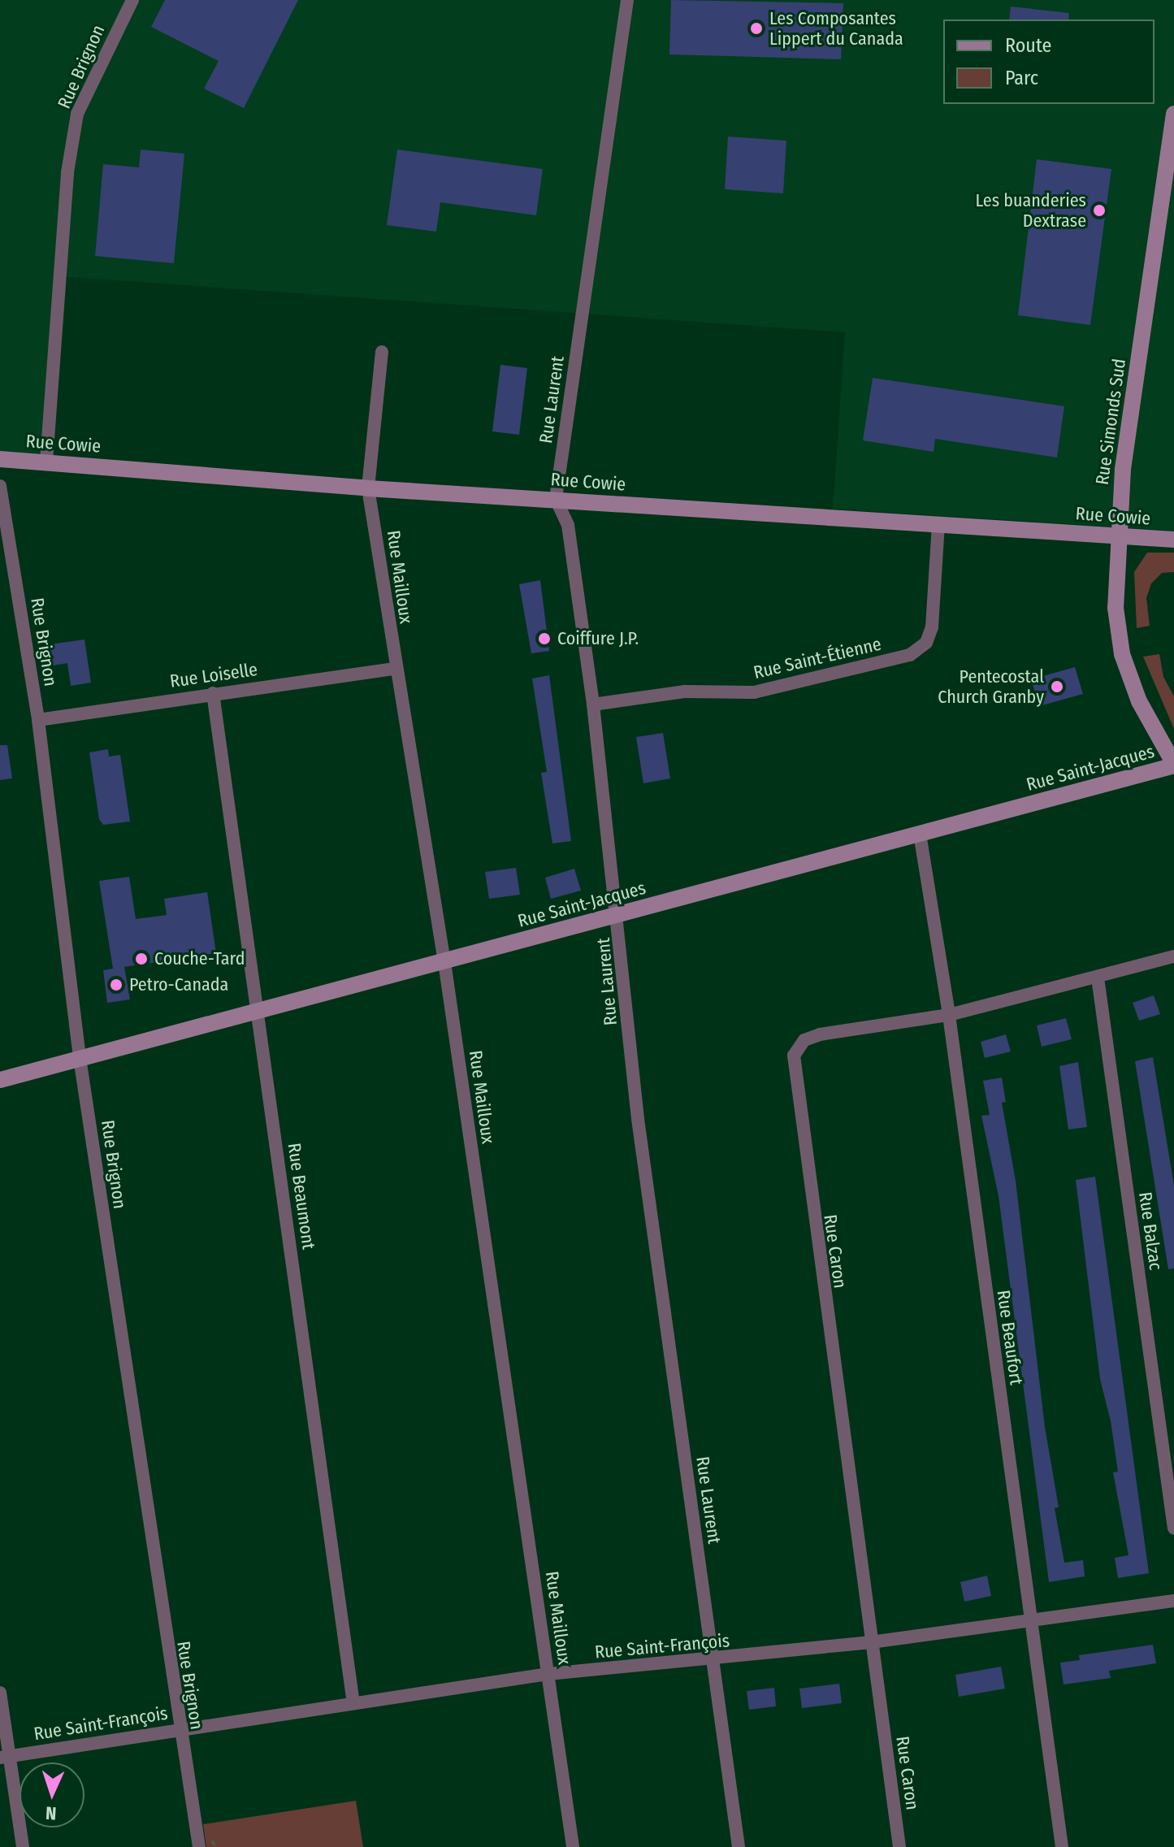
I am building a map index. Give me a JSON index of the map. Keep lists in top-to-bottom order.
{
  "streets": {
    "street": [
      "Rue Brignon",
      "Rue Laurent",
      "Rue Simonds Sud",
      "Rue Cowie",
      "Rue Mailloux",
      "Rue Saint-Étienne",
      "Rue Loiselle",
      "Rue Saint-Jacques",
      "Rue Beaumont",
      "Rue Balzac",
      "Rue Caron",
      "Rue Beaufort",
      "Rue Saint-François"
    ]
  },
  "crossings": [
    ["Rue Brignon", "Rue Cowie"],
    ["Rue Brignon", "Rue Loiselle"],
    ["Rue Brignon", "Rue Saint-Jacques"],
    ["Rue Brignon", "Rue Saint-François"],
    ["Rue Laurent", "Rue Cowie"],
    ["Rue Laurent", "Rue Saint-Étienne"],
    ["Rue Laurent", "Rue Saint-Jacques"],
    ["Rue Laurent", "Rue Saint-François"],
    ["Rue Simonds Sud", "Rue Cowie"],
    ["Rue Simonds Sud", "Rue Saint-Jacques"],
    ["Rue Cowie", "Rue Mailloux"],
    ["Rue Cowie", "Rue Saint-Étienne"],
    ["Rue Mailloux", "Rue Loiselle"],
    ["Rue Mailloux", "Rue Saint-Jacques"],
    ["Rue Mailloux", "Rue Saint-François"],
    ["Rue Loiselle", "Rue Beaumont"],
    ["Rue Saint-Jacques", "Rue Beaumont"],
    ["Rue Saint-Jacques", "Rue Beaufort"],
    ["Rue Beaumont", "Rue Saint-François"],
    ["Rue Balzac", "Rue Caron"],
    ["Rue Caron", "Rue Beaufort"],
    ["Rue Caron", "Rue Saint-François"],
    ["Rue Beaufort", "Rue Saint-François"]
  ],
  "places": [
    "Les Composantes Lippert du Canada",
    "Les buanderies Dextrase",
    "Coiffure J.P.",
    "Pentecostal Church Granby",
    "Couche-Tard",
    "Petro-Canada"
  ],
  "legend": ["Route", "Parc"],
  "north": "bottom"
}
